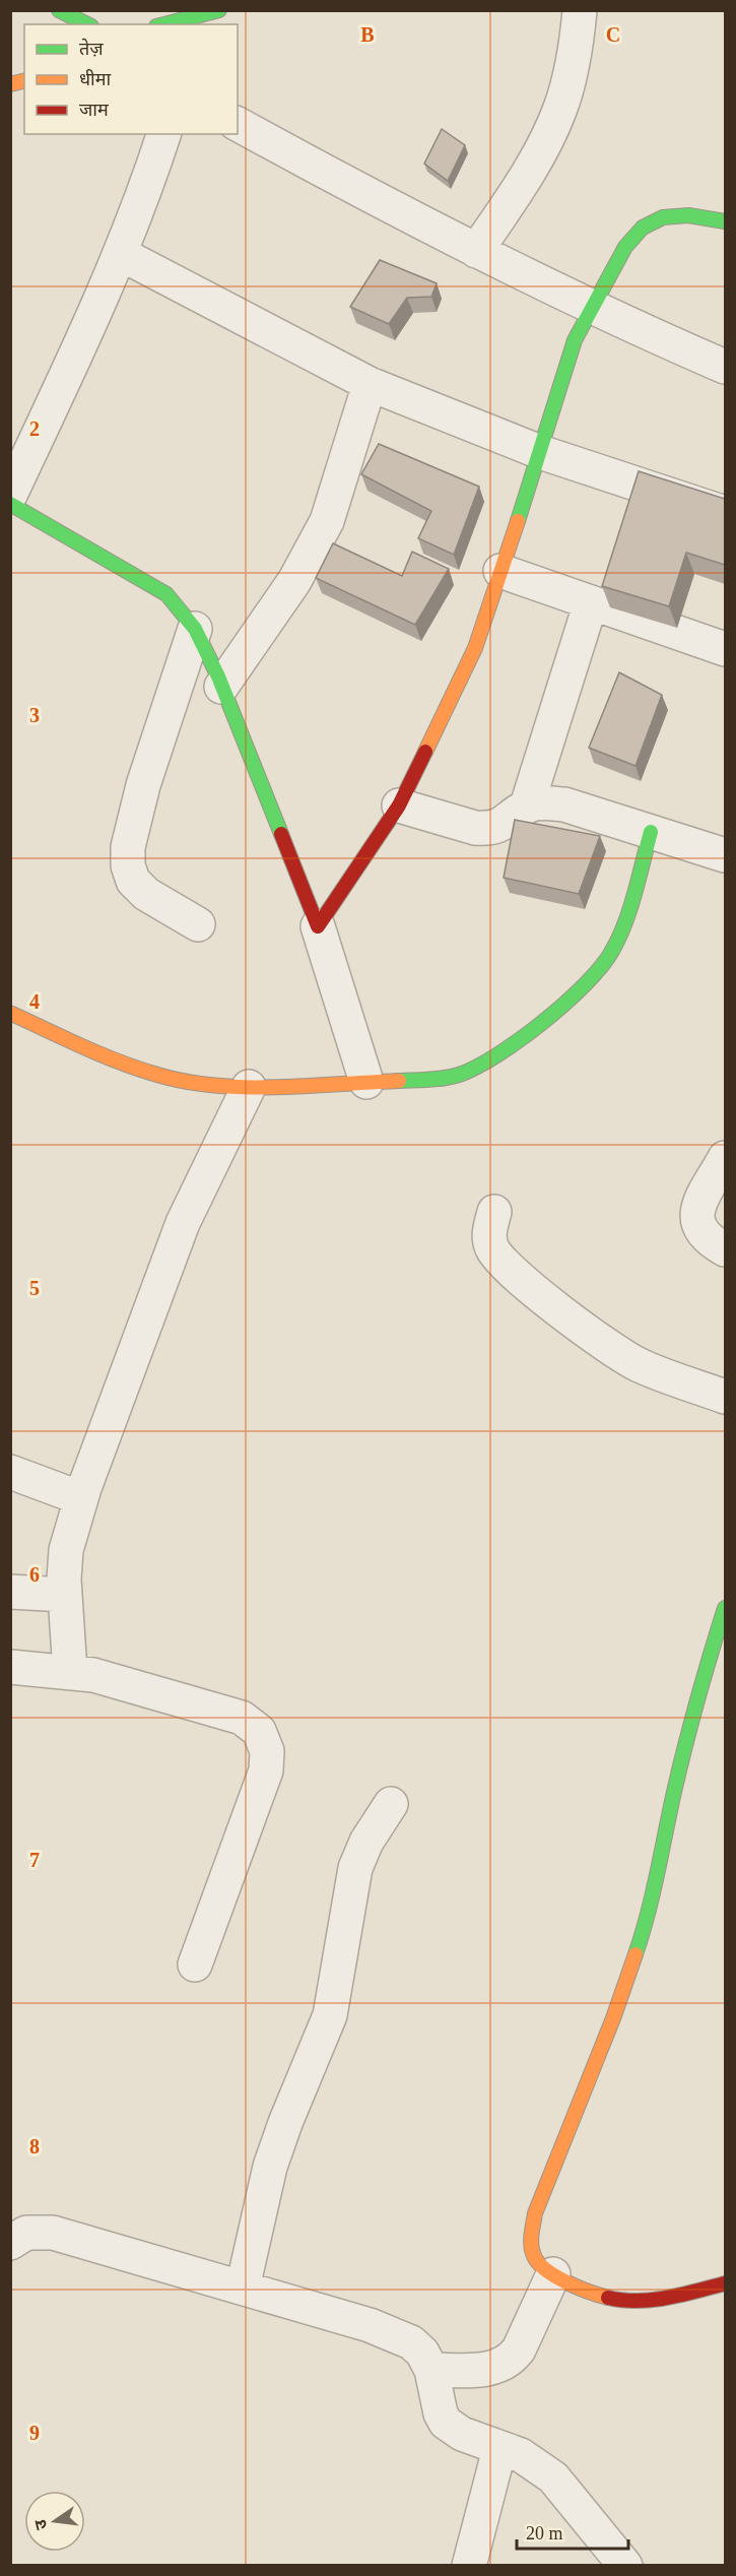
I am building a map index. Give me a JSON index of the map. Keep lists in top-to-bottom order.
{
  "legend": ["तेज़", "धीमा", "जाम"],
  "scale_bar": "20 m",
  "north": "left",
  "grid": {
    "columns": ["B", "C"],
    "rows": [
      "2",
      "3",
      "4",
      "5",
      "6",
      "7",
      "8",
      "9"
    ]
  }
}
